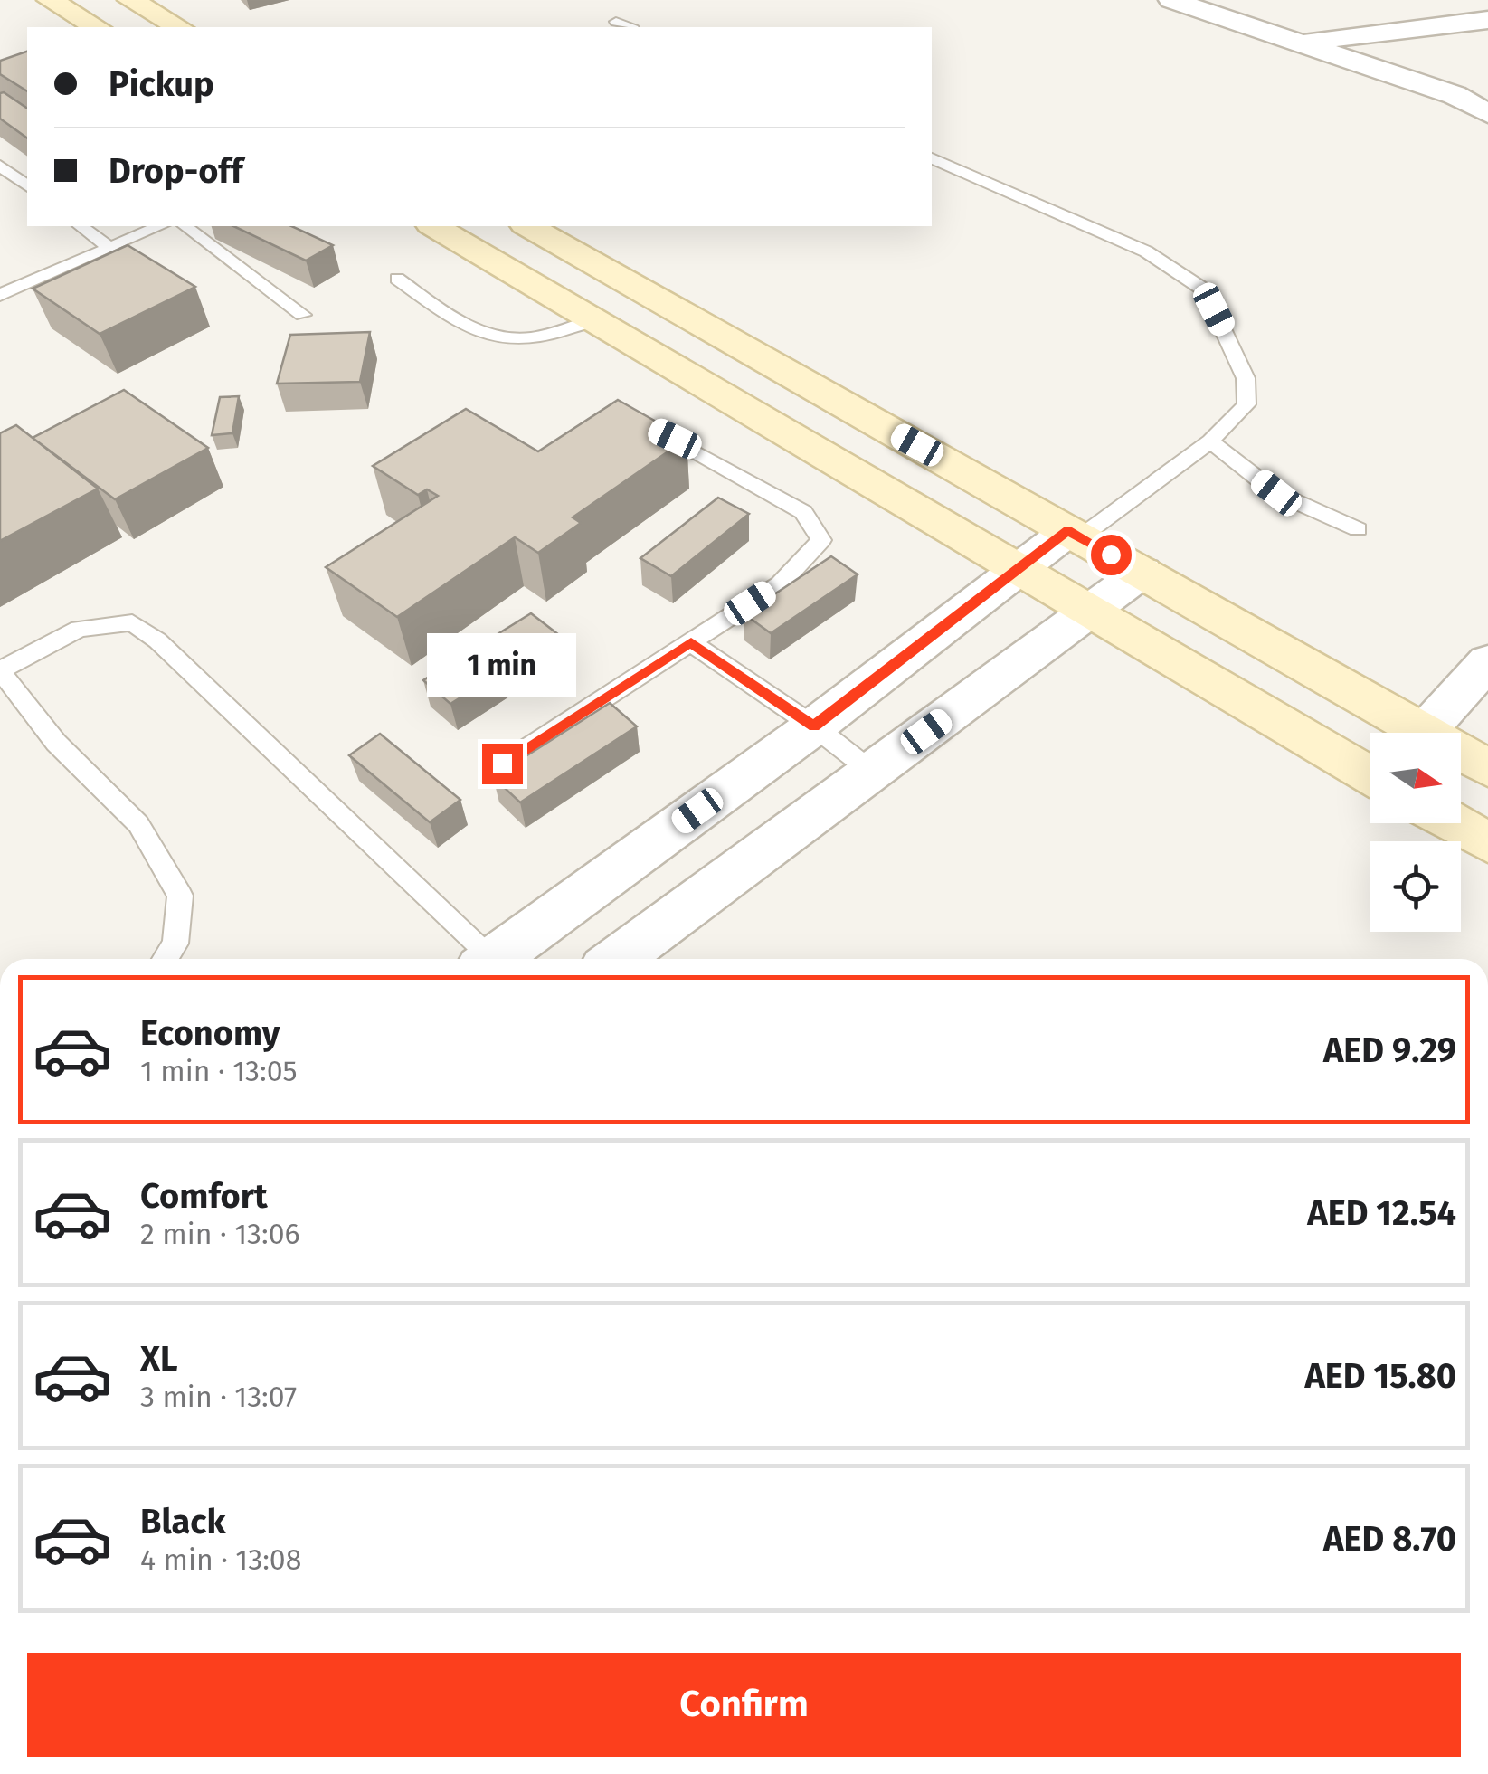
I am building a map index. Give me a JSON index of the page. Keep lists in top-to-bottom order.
{
  "north": "right",
  "page": {
    "banner": ["Pickup", "Drop-off"],
    "bubble": "1 min",
    "list": [
      {
        "name": "Economy",
        "note": "1 min · 13:05",
        "value": "AED 9.29"
      },
      {
        "name": "Comfort",
        "note": "2 min · 13:06",
        "value": "AED 12.54"
      },
      {
        "name": "XL",
        "note": "3 min · 13:07",
        "value": "AED 15.80"
      },
      {
        "name": "Black",
        "note": "4 min · 13:08",
        "value": "AED 8.70"
      }
    ],
    "buttons": "Confirm"
  }
}
